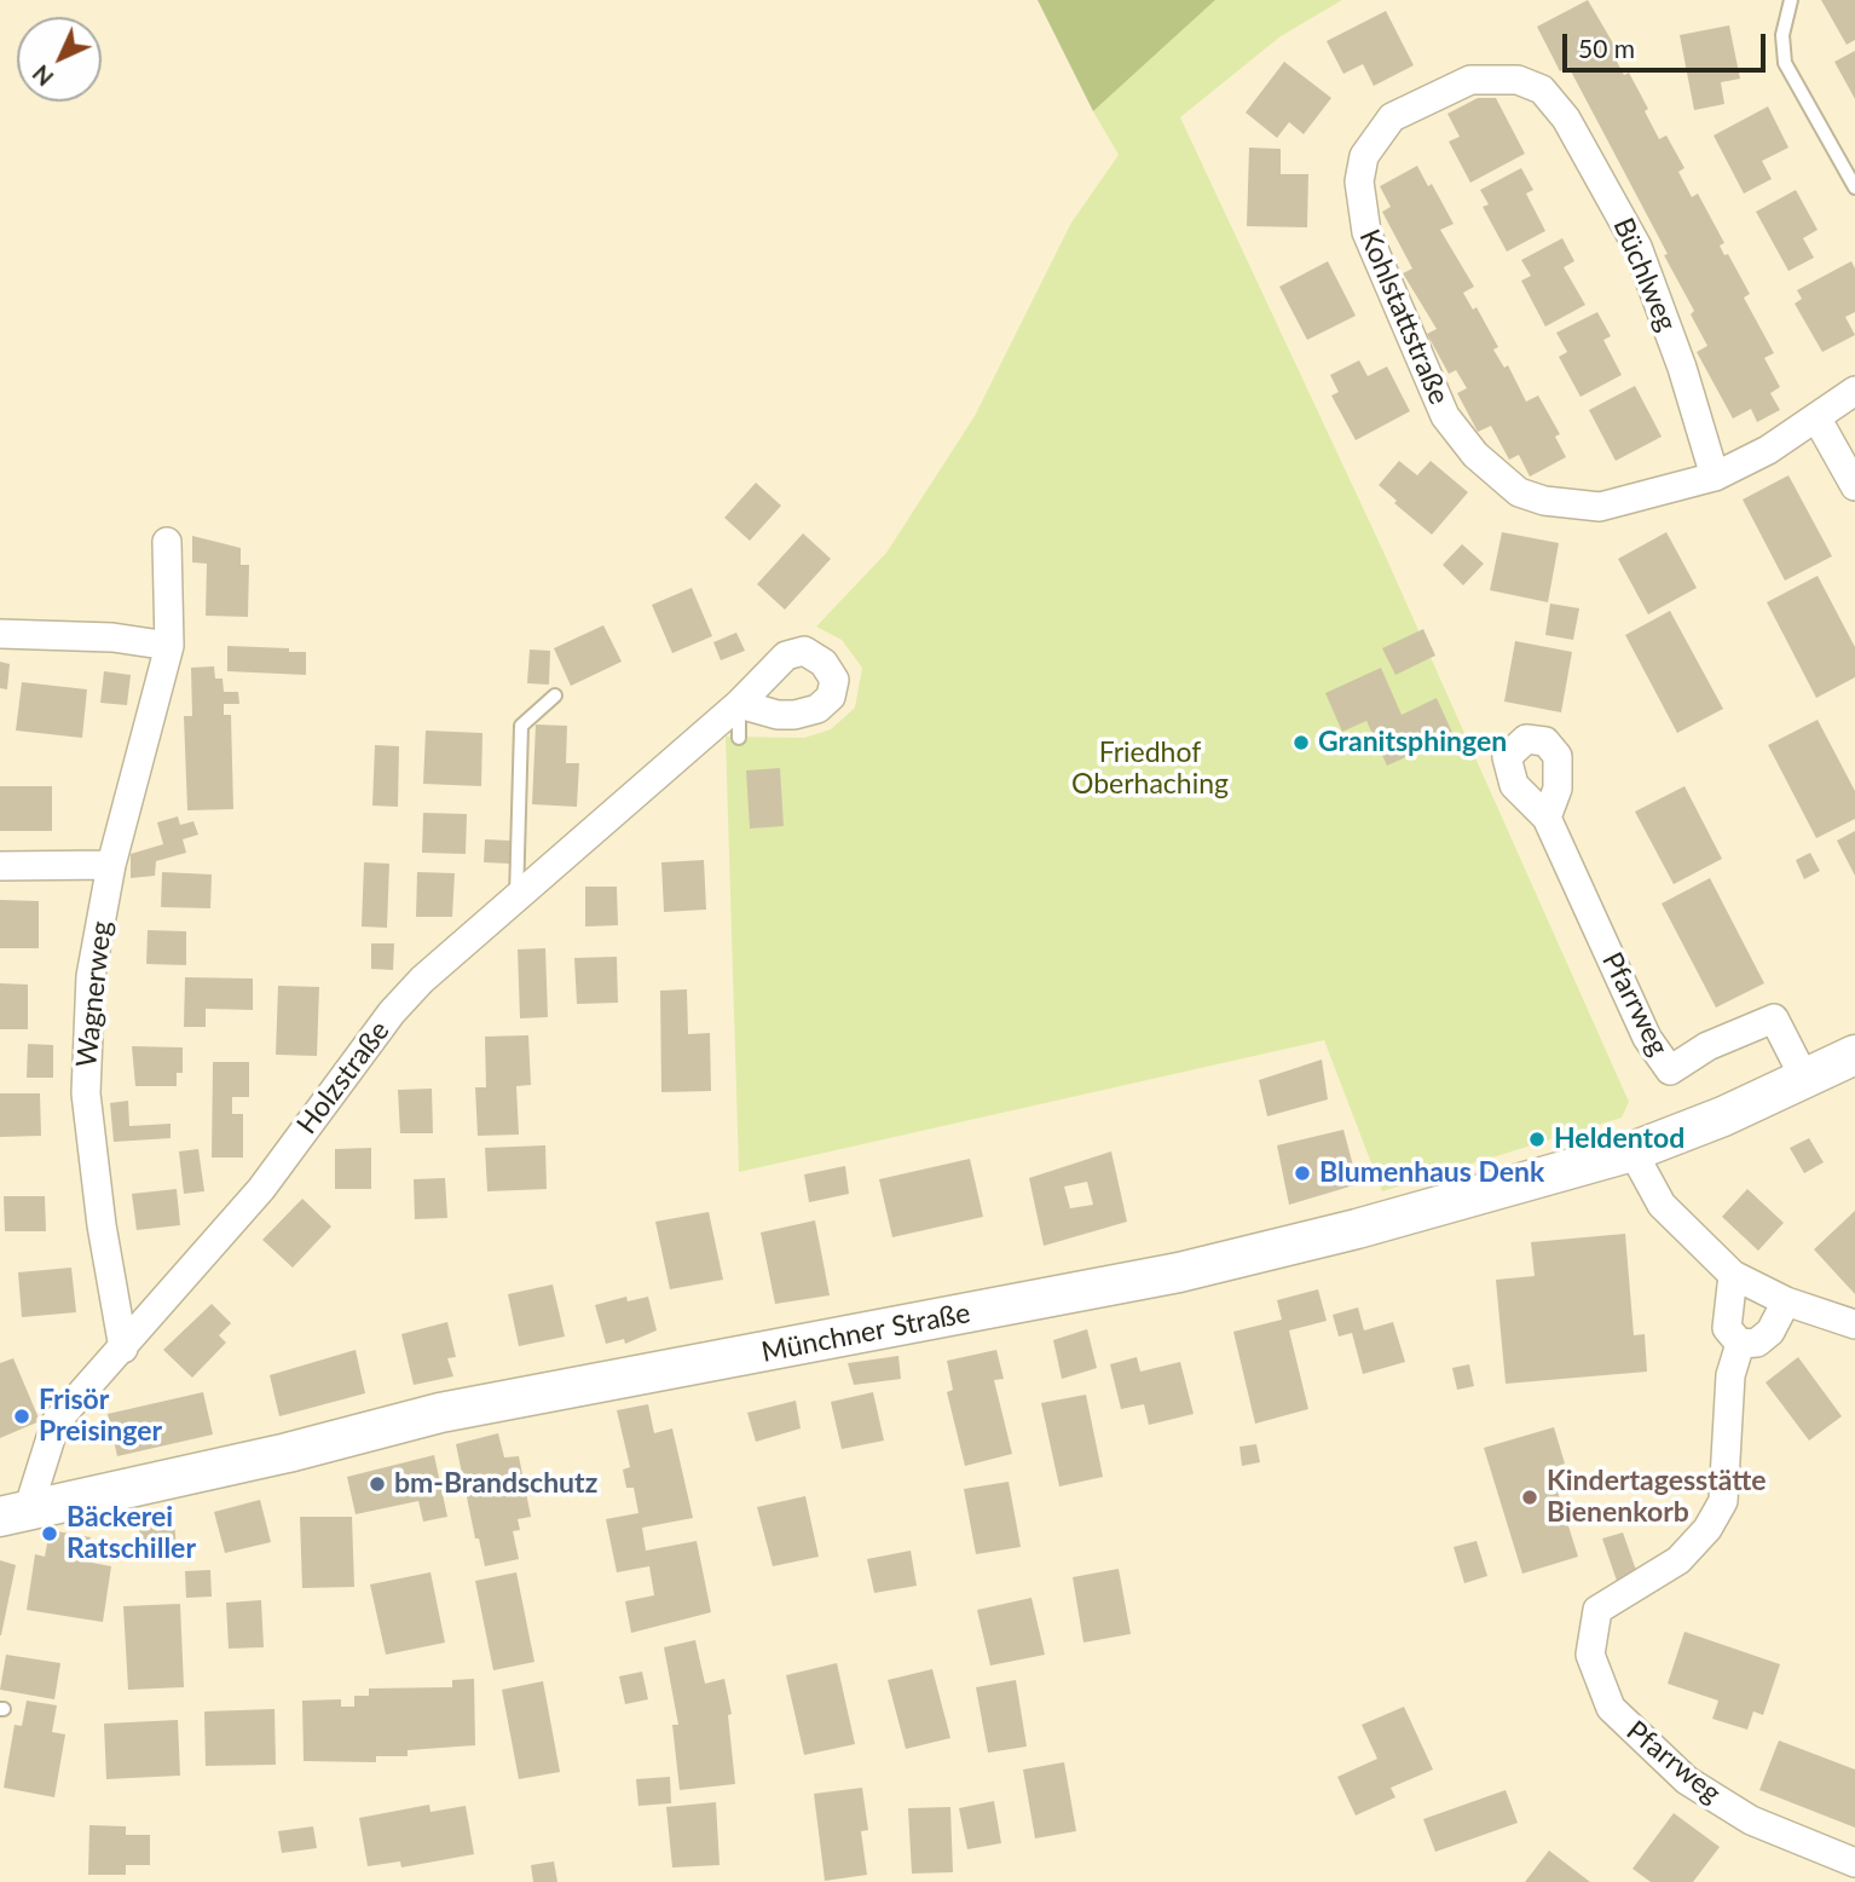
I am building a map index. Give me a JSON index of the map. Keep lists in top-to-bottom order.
{
  "streets": {
    "main road": ["Münchner Straße"],
    "street": [
      "Büchlweg",
      "Kohlstattstraße",
      "Wagnerweg",
      "Pfarrweg",
      "Holzstraße"
    ]
  },
  "crossings": [
    ["Büchlweg", "Kohlstattstraße"],
    ["Wagnerweg", "Holzstraße"],
    ["Pfarrweg", "Münchner Straße"],
    ["Holzstraße", "Münchner Straße"]
  ],
  "parks": ["Friedhof Oberhaching"],
  "places": [
    "Granitsphingen",
    "Heldentod",
    "Blumenhaus Denk",
    "Frisör Preisinger",
    "bm-Brandschutz",
    "Kindertagesstätte Bienenkorb",
    "Bäckerei Ratschiller"
  ],
  "scale_bar": "50 m",
  "north": "bottom left"
}
